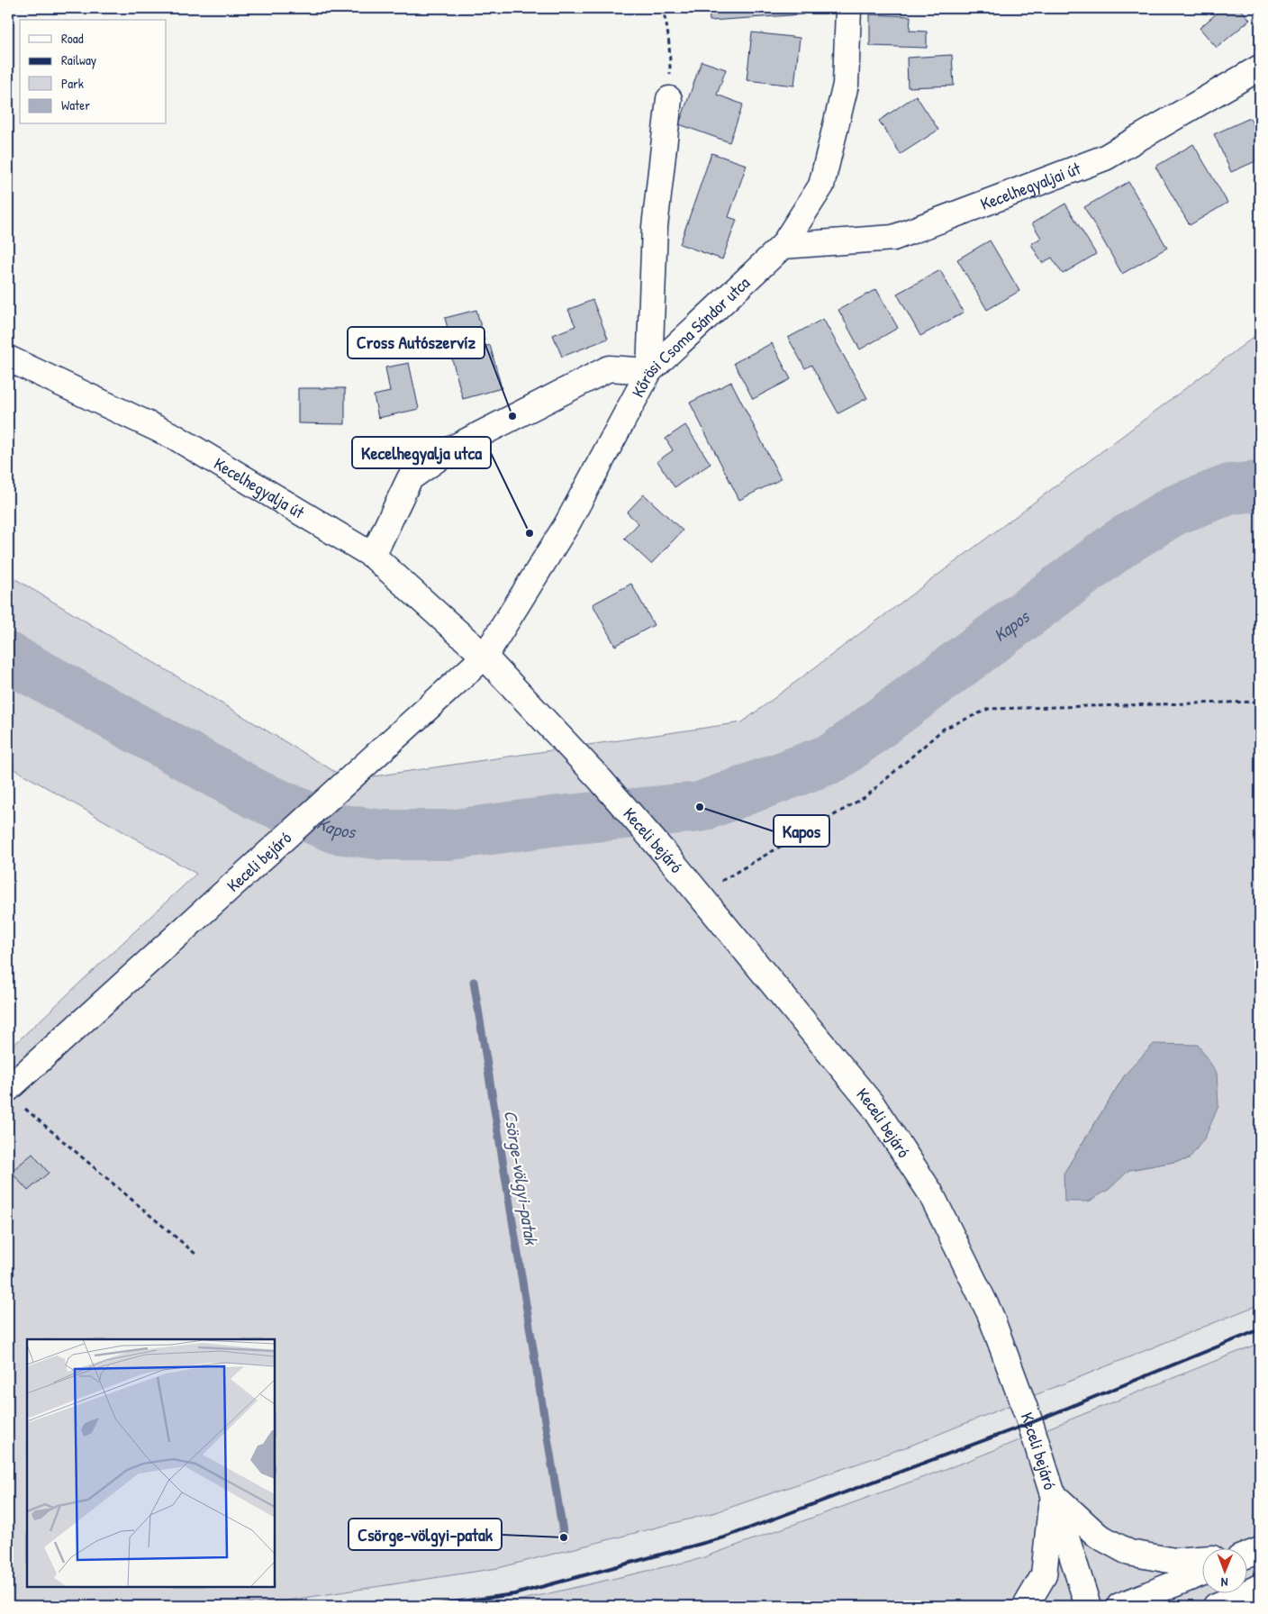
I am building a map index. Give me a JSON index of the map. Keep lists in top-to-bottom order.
{
  "streets": {
    "street": [
      "Kecelhegyaljai út",
      "Kőrösi Csoma Sándor utca",
      "Kecelhegyalja út",
      "Keceli bejáró"
    ]
  },
  "crossings": [
    ["Kecelhegyaljai út", "Kőrösi Csoma Sándor utca"],
    ["Kőrösi Csoma Sándor utca", "Kecelhegyalja út"],
    ["Kőrösi Csoma Sándor utca", "Keceli bejáró"],
    ["Kecelhegyalja út", "Keceli bejáró"]
  ],
  "water": ["Kapos", "Csörge-völgyi-patak"],
  "places": [
    "Cross Autószervíz",
    "Kecelhegyalja utca",
    "Kapos",
    "Csörge-völgyi-patak"
  ],
  "legend": [
    "Road",
    "Railway",
    "Park",
    "Water"
  ],
  "north": "bottom"
}
